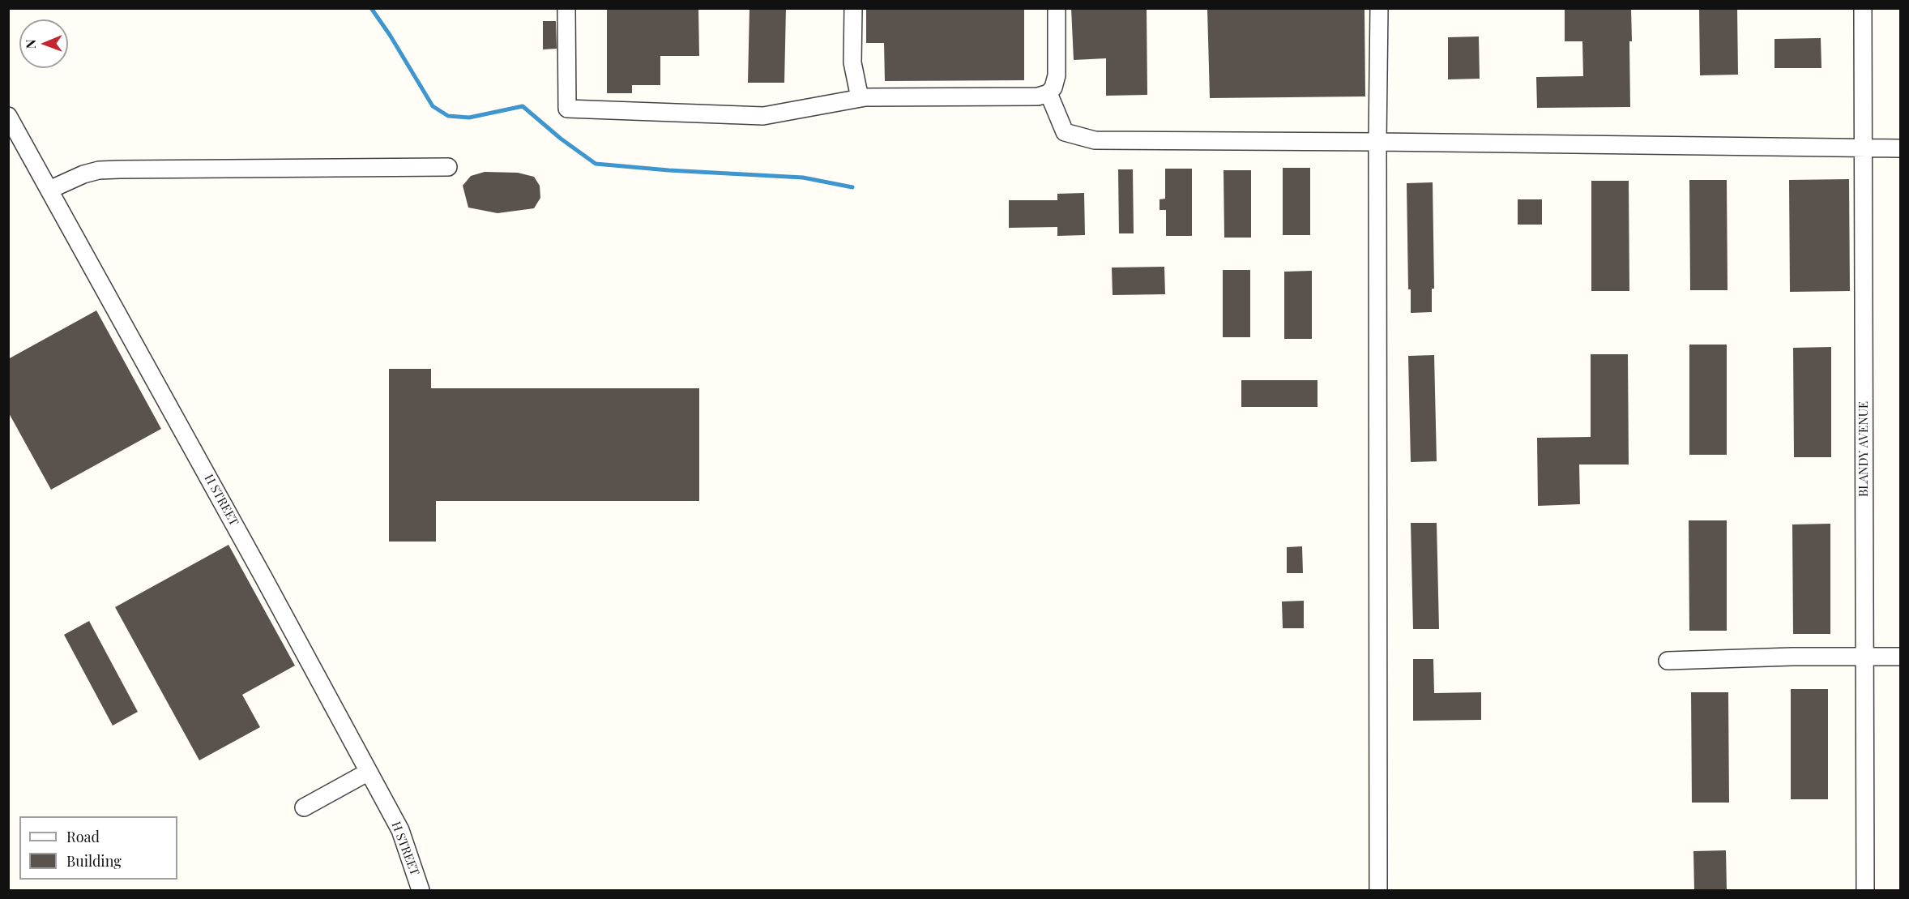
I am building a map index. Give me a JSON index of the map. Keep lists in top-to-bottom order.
{
  "streets": {
    "street": ["BLANDY AVENUE", "H STREET"]
  },
  "legend": ["Road", "Building"],
  "north": "left"
}
